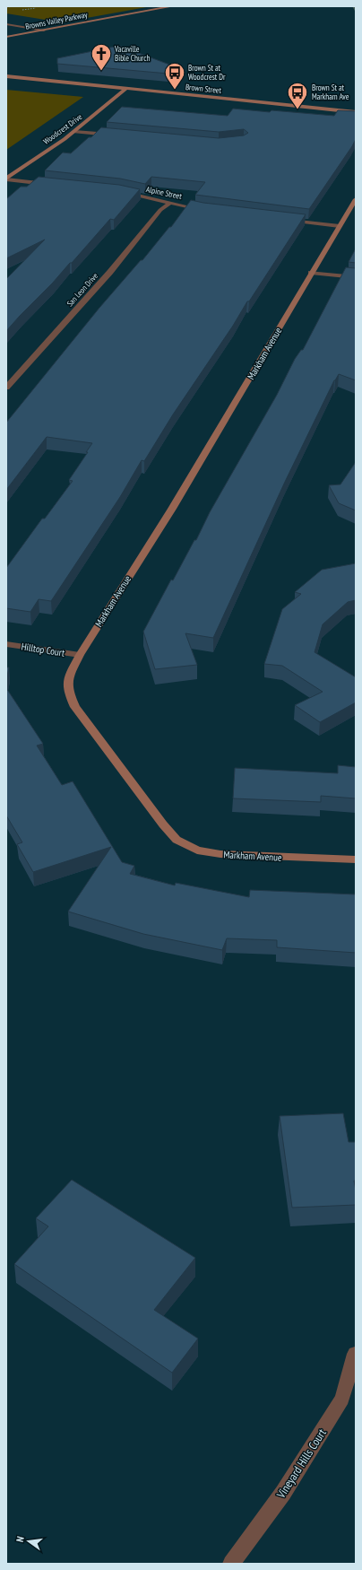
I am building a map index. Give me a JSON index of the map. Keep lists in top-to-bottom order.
{
  "streets": {
    "street": [
      "Browns Valley Parkway",
      "Brown Street",
      "Woodcrest Drive",
      "Alpine Street",
      "San Leon Drive",
      "Markham Avenue",
      "Hilltop Court",
      "Vineyard Hills Court"
    ]
  },
  "crossings": [
    ["Brown Street", "Woodcrest Drive"],
    ["Alpine Street", "San Leon Drive"],
    ["Markham Avenue", "Hilltop Court"]
  ],
  "places": {
    "church": ["Vacaville Bible Church"],
    "bus stop": ["Brown St at Woodcrest Dr", "Brown St at Markham Ave"]
  },
  "north": "left"
}
